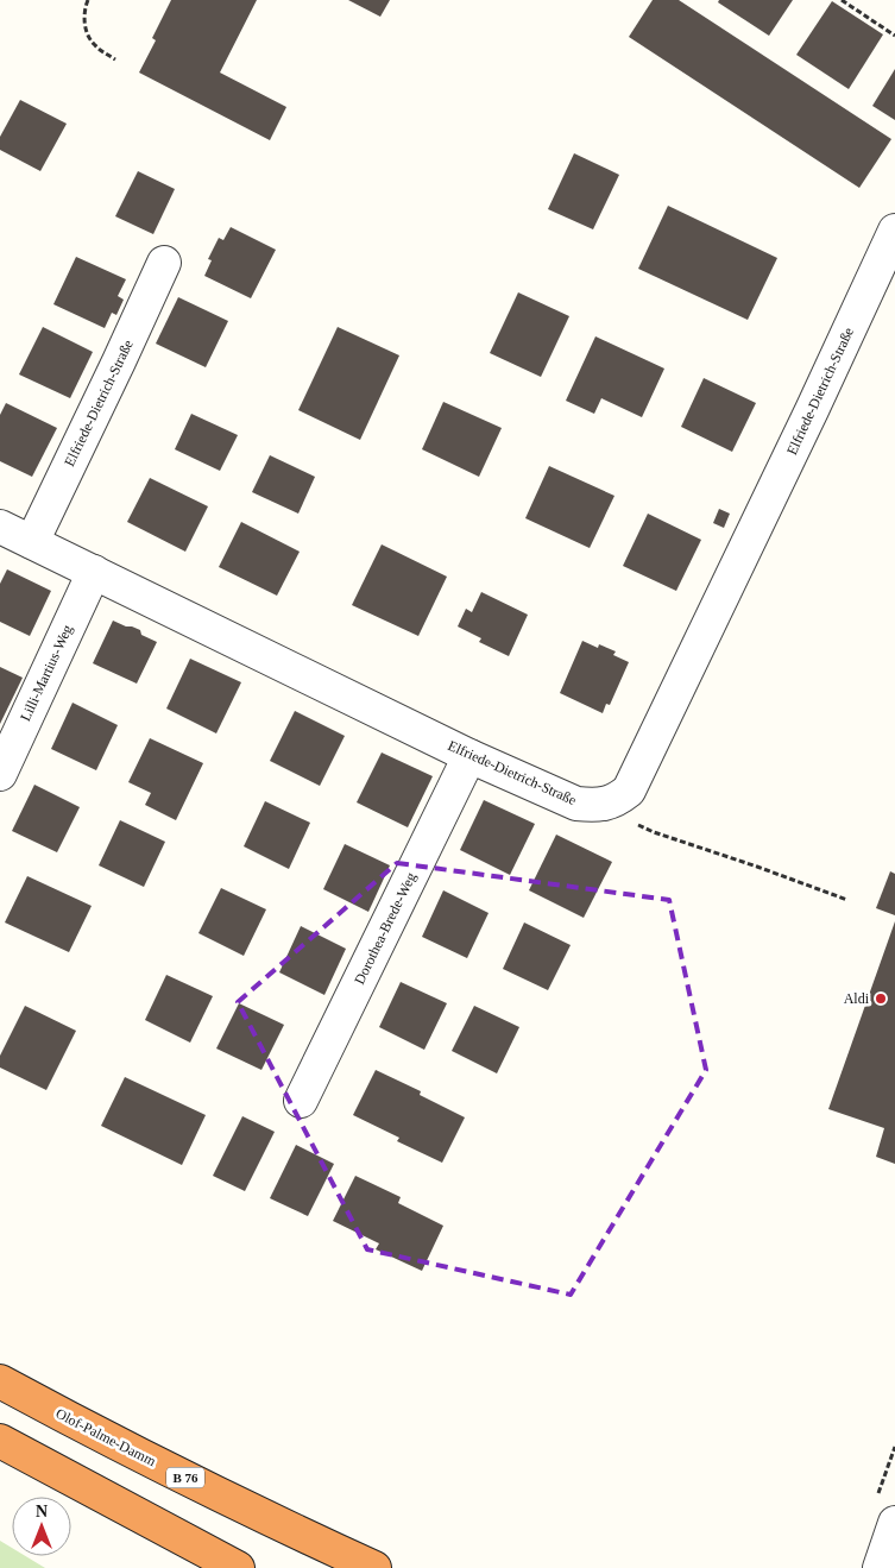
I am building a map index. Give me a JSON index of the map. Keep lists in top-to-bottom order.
{
  "streets": {
    "highway": ["Olof-Palme-Damm", "B 76"],
    "street": ["Elfriede-Dietrich-Straße", "Lilli-Martius-Weg", "Dorothea-Brede-Weg"]
  },
  "crossings": [
    ["Elfriede-Dietrich-Straße", "Lilli-Martius-Weg"],
    ["Elfriede-Dietrich-Straße", "Dorothea-Brede-Weg"]
  ],
  "places": ["Aldi"],
  "north": "top"
}
